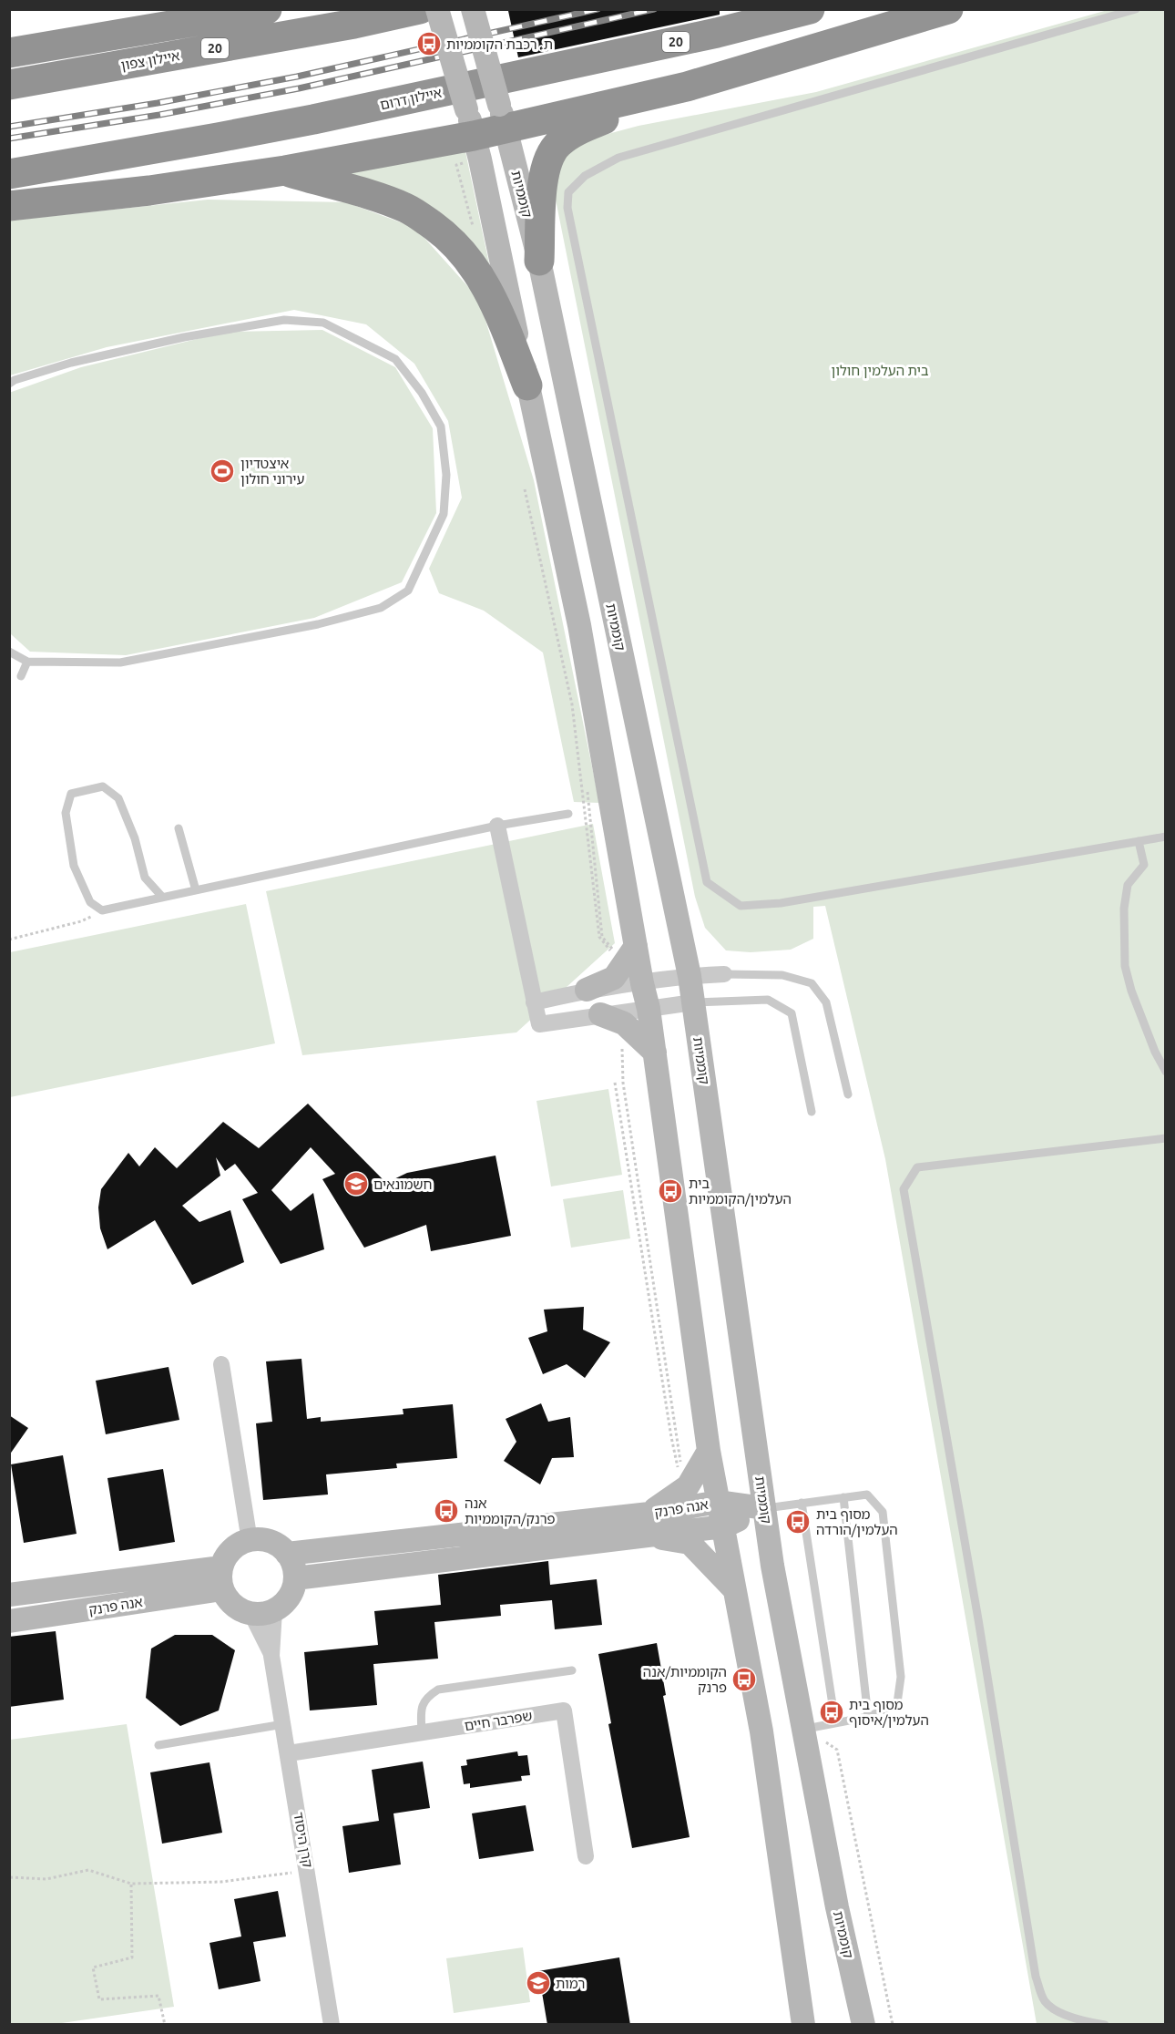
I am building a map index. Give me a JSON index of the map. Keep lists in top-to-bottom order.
{
  "streets": {
    "highway": ["20", "איילון צפון", "איילון דרום"],
    "main road": ["קוממיות", "אנה פרנק"],
    "street": ["שפרבר חיים", "קרן היסוד"]
  },
  "crossings": [
    ["קוממיות", "אנה פרנק"],
    ["אנה פרנק", "קרן היסוד"],
    ["שפרבר חיים", "קרן היסוד"]
  ],
  "parks": ["בית העלמין חולון"],
  "places": {
    "bus stop": [
      "ת. רכבת הקוממיות",
      "בית העלמין/הקוממיות",
      "אנה פרנק/הקוממיות",
      "מסוף בית העלמין/הורדה",
      "הקוממיות/אנה פרנק",
      "מסוף בית העלמין/איסוף"
    ],
    "sports": ["איצטדיון עירוני חולון"],
    "school or university": ["חשמונאים", "רמות"]
  }
}
